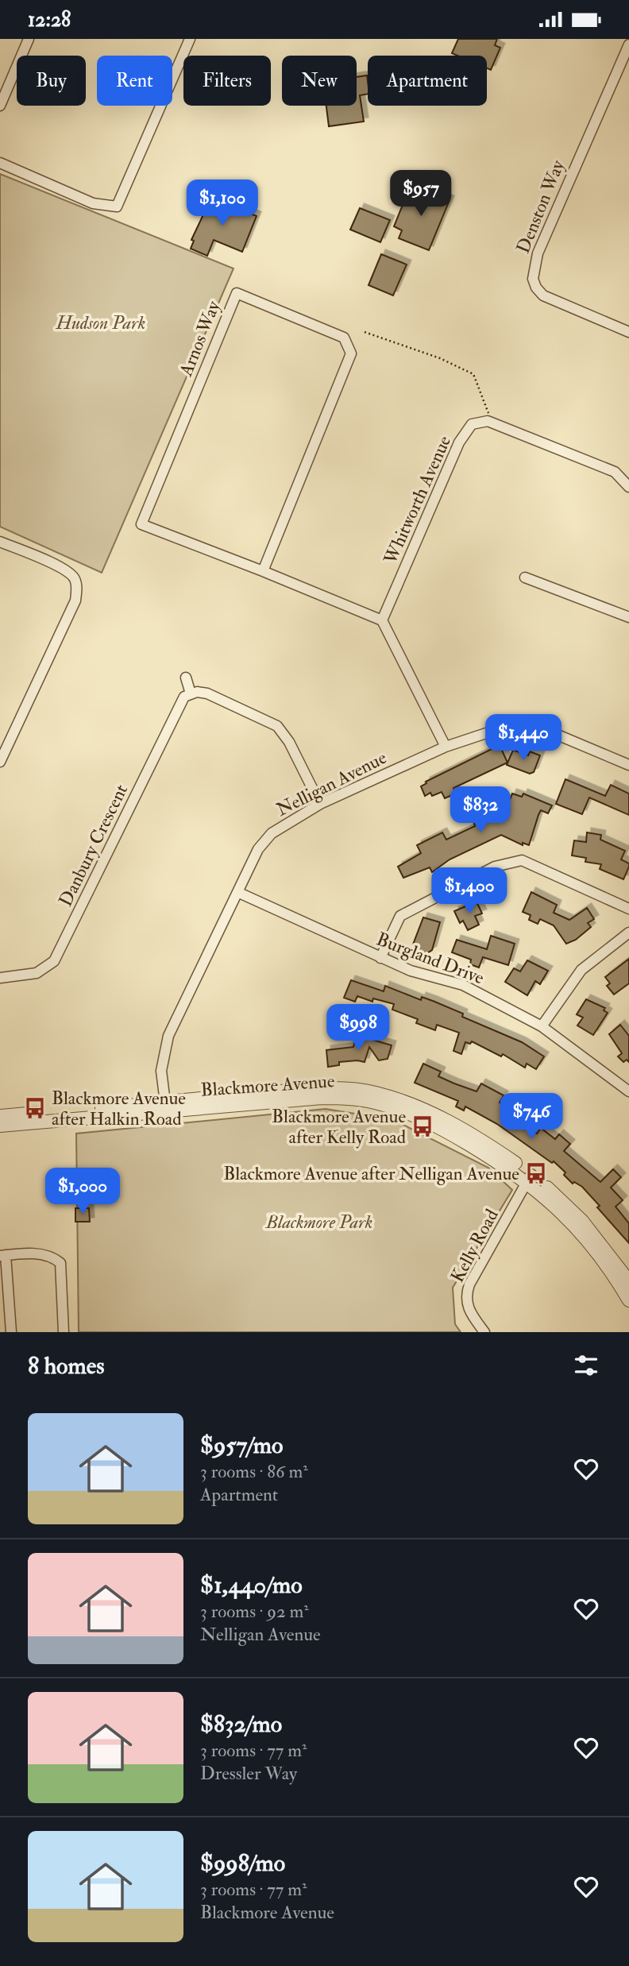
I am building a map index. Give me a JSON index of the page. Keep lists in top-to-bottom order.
{
  "streets": {
    "street": [
      "Denston Way",
      "Arnos Way",
      "Whitworth Avenue",
      "Nelligan Avenue",
      "Danbury Crescent",
      "Burgland Drive",
      "Blackmore Avenue",
      "Kelly Road"
    ]
  },
  "crossings": [
    ["Arnos Way", "Whitworth Avenue"],
    ["Nelligan Avenue", "Burgland Drive"],
    ["Nelligan Avenue", "Blackmore Avenue"],
    ["Blackmore Avenue", "Kelly Road"]
  ],
  "parks": ["Hudson Park", "Blackmore Park"],
  "places": {
    "bus stop": ["Blackmore Avenue after Halkin Road", "Blackmore Avenue after Kelly Road", "Blackmore Avenue after Nelligan Avenue"]
  },
  "page": {
    "status": "12:28",
    "chip": [
      "Buy",
      "Rent",
      "Filters",
      "New",
      "Apartment"
    ],
    "price": [
      "$957",
      "$1,100",
      "$1,440",
      "$832",
      "$1,400",
      "$998",
      "$746",
      "$1,000"
    ],
    "heading": "8 homes",
    "list": [
      {
        "name": "$957/mo",
        "note": "3 rooms · 86 m² · Apartment"
      },
      {
        "name": "$1,440/mo",
        "note": "3 rooms · 92 m² · Nelligan Avenue"
      },
      {
        "name": "$832/mo",
        "note": "3 rooms · 77 m² · Dressler Way"
      },
      {
        "name": "$998/mo",
        "note": "3 rooms · 77 m² · Blackmore Avenue"
      }
    ]
  }
}
